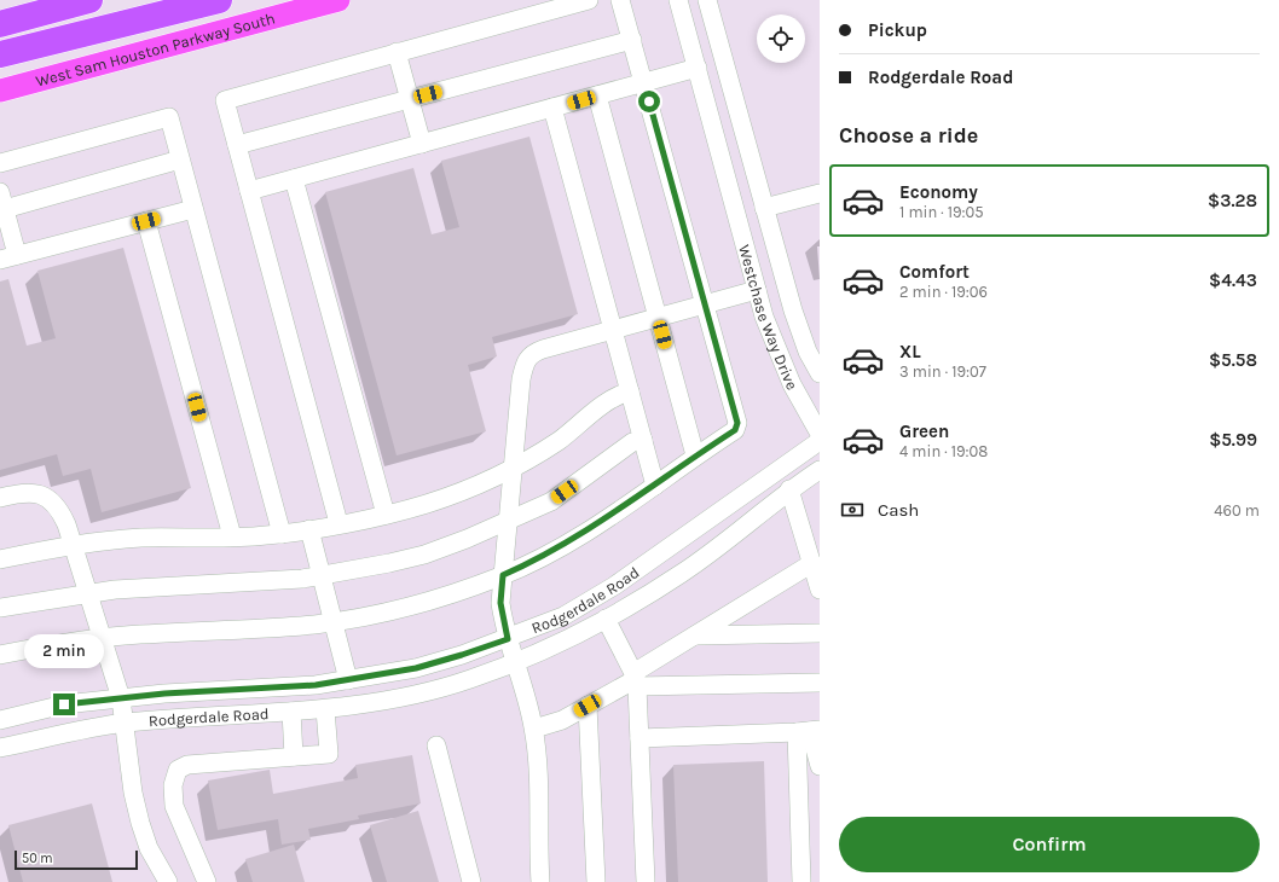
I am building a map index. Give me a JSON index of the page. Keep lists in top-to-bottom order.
{
  "streets": {
    "main road": ["West Sam Houston Parkway South"],
    "street": ["Westchase Way Drive", "Rodgerdale Road"]
  },
  "scale_bar": "50 m",
  "page": {
    "banner": ["Pickup", "Rodgerdale Road"],
    "heading": "Choose a ride",
    "list": [
      {
        "name": "Economy",
        "note": "1 min · 19:05",
        "value": "$3.28"
      },
      {
        "name": "Comfort",
        "note": "2 min · 19:06",
        "value": "$4.43"
      },
      {
        "name": "XL",
        "note": "3 min · 19:07",
        "value": "$5.58"
      },
      {
        "name": "Green",
        "note": "4 min · 19:08",
        "value": "$5.99"
      }
    ],
    "pay": ["Cash", "460 m"],
    "bubble": "2 min",
    "buttons": "Confirm",
    "scale": "50 m"
  }
}
